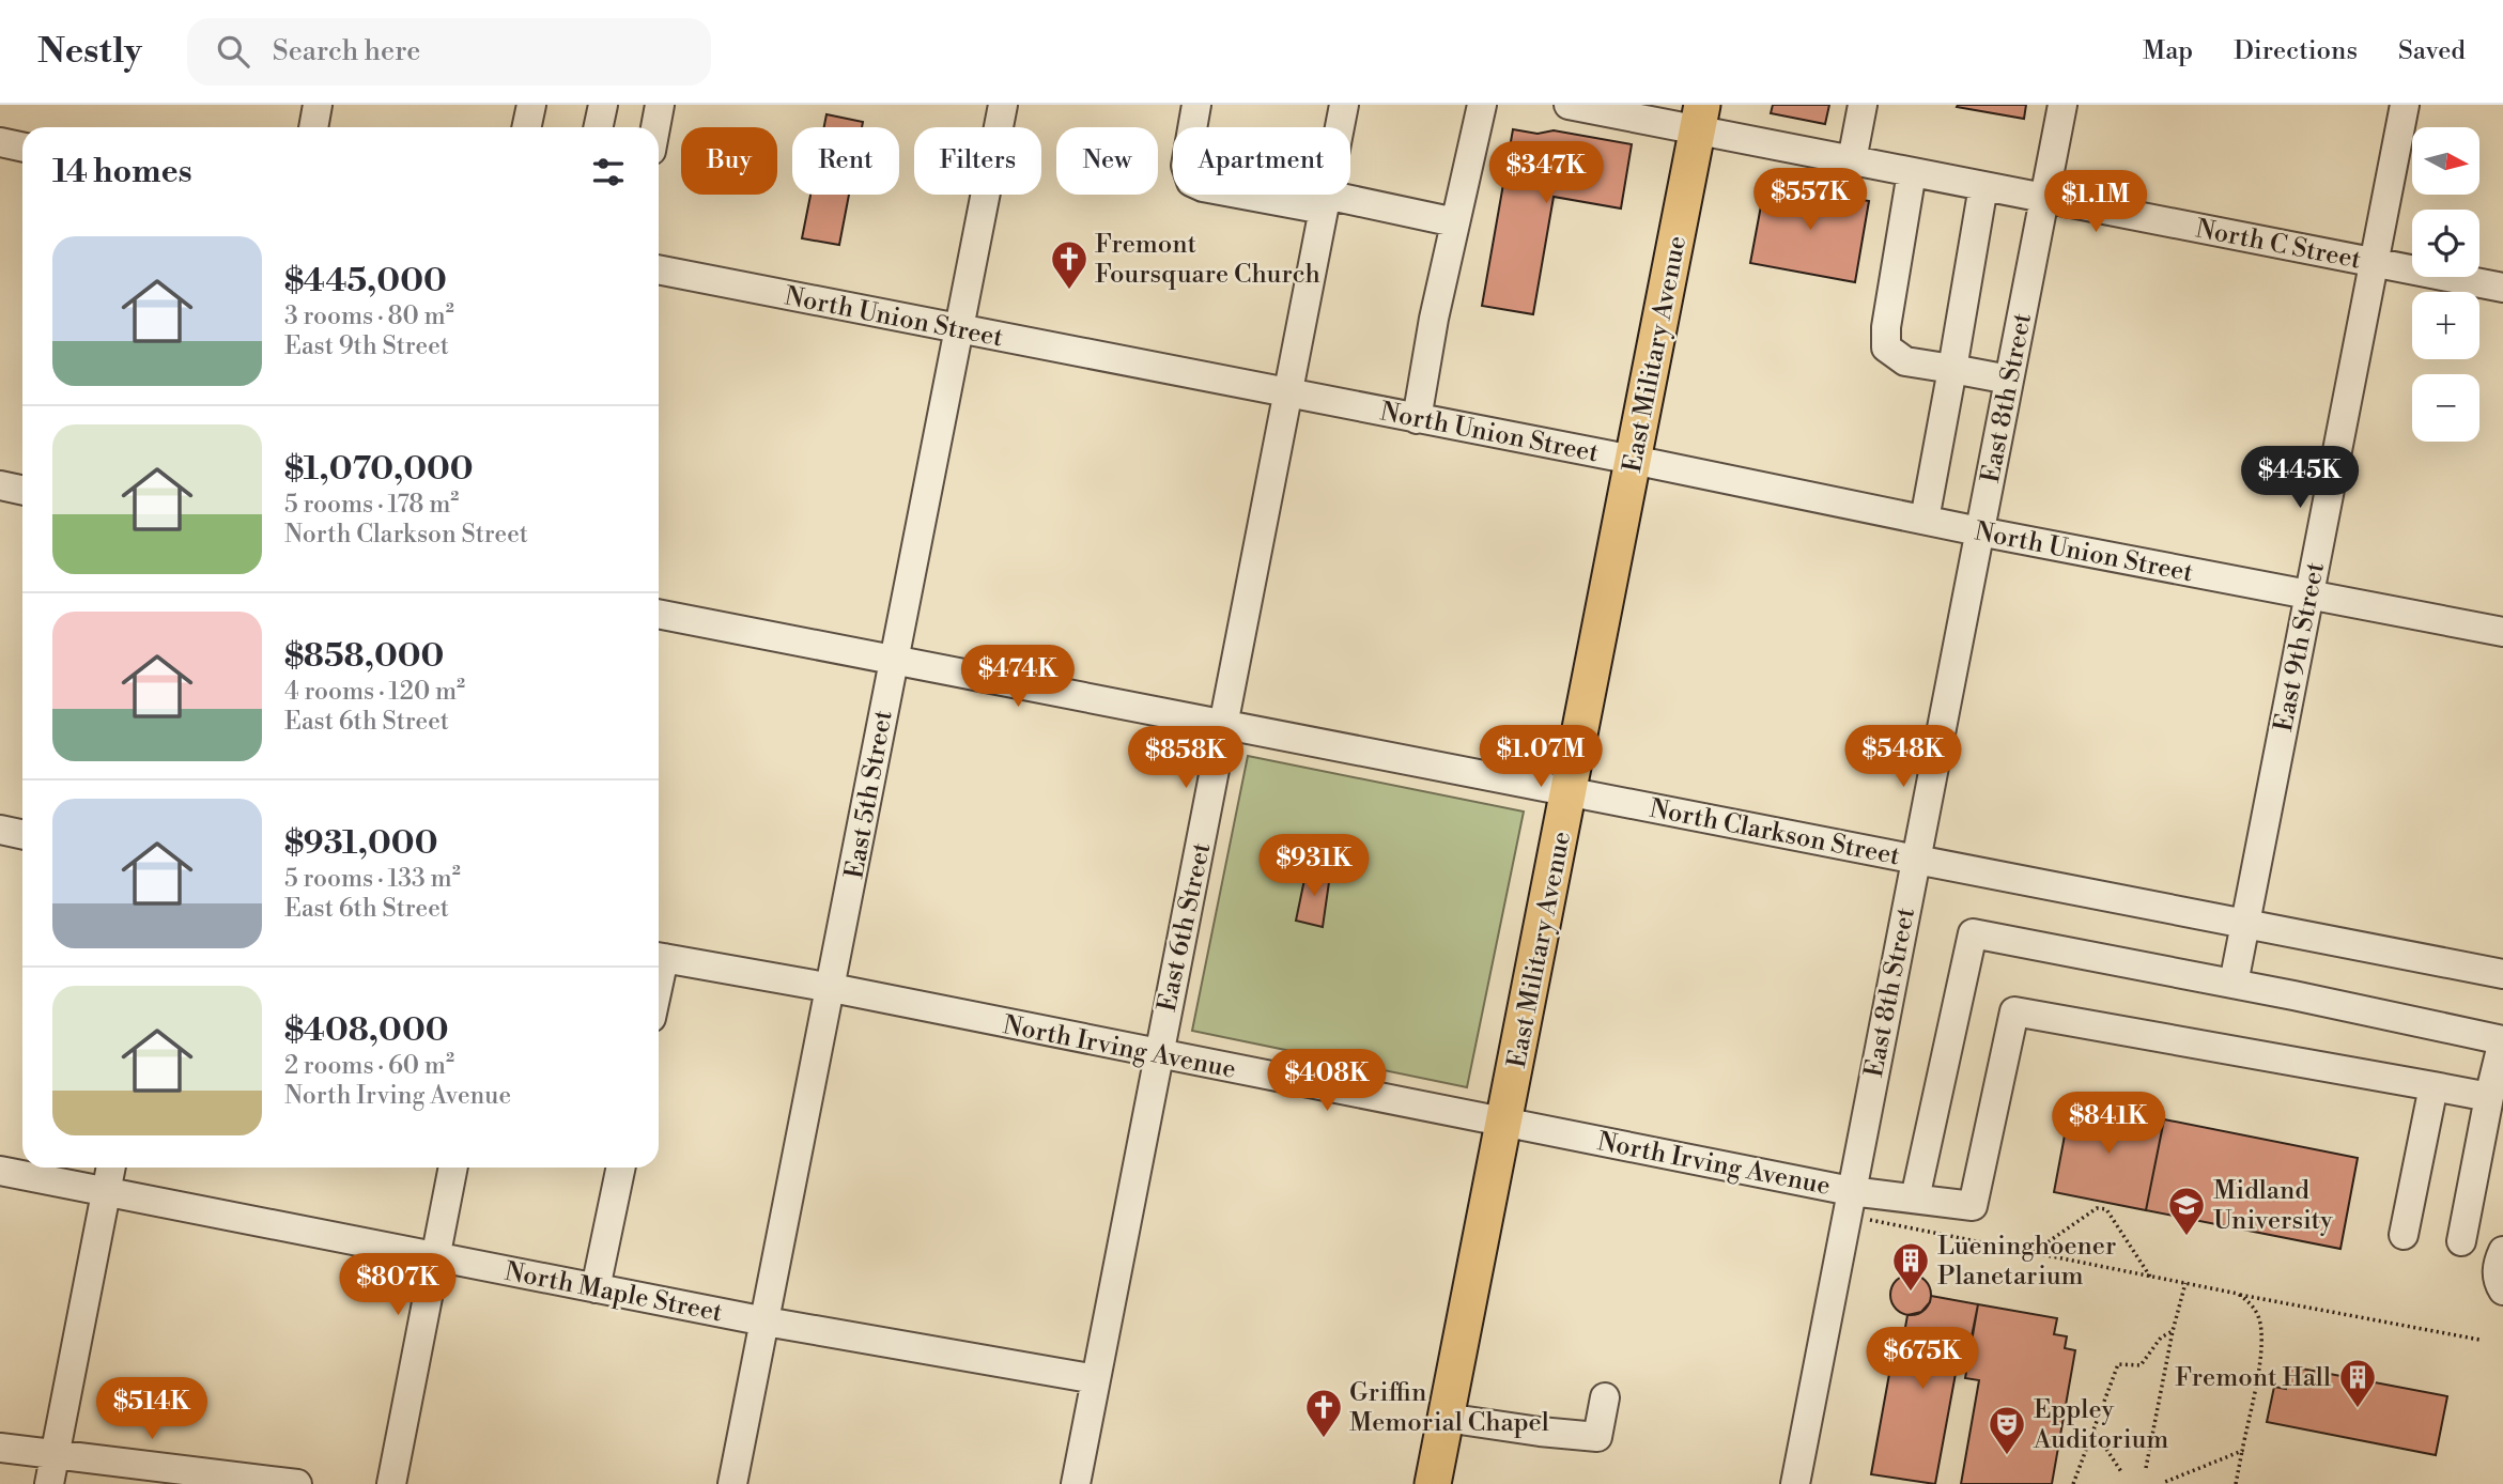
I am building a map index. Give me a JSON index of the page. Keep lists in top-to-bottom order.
{
  "streets": {
    "main road": ["East Military Avenue"],
    "street": [
      "North C Street",
      "North Union Street",
      "East 8th Street",
      "East 9th Street",
      "East 5th Street",
      "North Clarkson Street",
      "East 6th Street",
      "North Irving Avenue",
      "North Maple Street"
    ]
  },
  "crossings": [
    ["North C Street", "East Military Avenue"],
    ["North C Street", "East 8th Street"],
    ["North C Street", "East 9th Street"],
    ["North Union Street", "East Military Avenue"],
    ["North Union Street", "East 8th Street"],
    ["North Union Street", "East 9th Street"],
    ["North Union Street", "East 5th Street"],
    ["North Union Street", "East 6th Street"],
    ["East Military Avenue", "North Clarkson Street"],
    ["East Military Avenue", "North Irving Avenue"],
    ["East 8th Street", "North Clarkson Street"],
    ["East 8th Street", "North Irving Avenue"],
    ["East 9th Street", "North Clarkson Street"],
    ["East 5th Street", "North Clarkson Street"],
    ["East 5th Street", "North Irving Avenue"],
    ["East 5th Street", "North Maple Street"],
    ["North Clarkson Street", "East 6th Street"],
    ["East 6th Street", "North Irving Avenue"],
    ["East 6th Street", "North Maple Street"]
  ],
  "places": {
    "church": ["Fremont Foursquare Church", "Griffin Memorial Chapel"],
    "school or university": ["Midland University"],
    "building": ["Lueninghoener Planetarium", "Fremont Hall"],
    "theatre": ["Eppley Auditorium"]
  },
  "north": "right",
  "page": {
    "header": "Nestly",
    "search": "Search here",
    "nav": ["Map", "Directions", "Saved"],
    "map_buttons": ["+", "−"],
    "chip": [
      "Buy",
      "Rent",
      "Filters",
      "New",
      "Apartment"
    ],
    "heading": "14 homes",
    "price": [
      "$347K",
      "$557K",
      "$1.1M",
      "$445K",
      "$474K",
      "$1.07M",
      "$548K",
      "$858K",
      "$931K",
      "$408K",
      "$841K",
      "$807K",
      "$675K",
      "$514K"
    ],
    "list": [
      {
        "name": "$445,000",
        "note": "3 rooms · 80 m² · East 9th Street"
      },
      {
        "name": "$1,070,000",
        "note": "5 rooms · 178 m² · North Clarkson Street"
      },
      {
        "name": "$858,000",
        "note": "4 rooms · 120 m² · East 6th Street"
      },
      {
        "name": "$931,000",
        "note": "5 rooms · 133 m² · East 6th Street"
      },
      {
        "name": "$408,000",
        "note": "2 rooms · 60 m² · North Irving Avenue"
      }
    ]
  }
}
